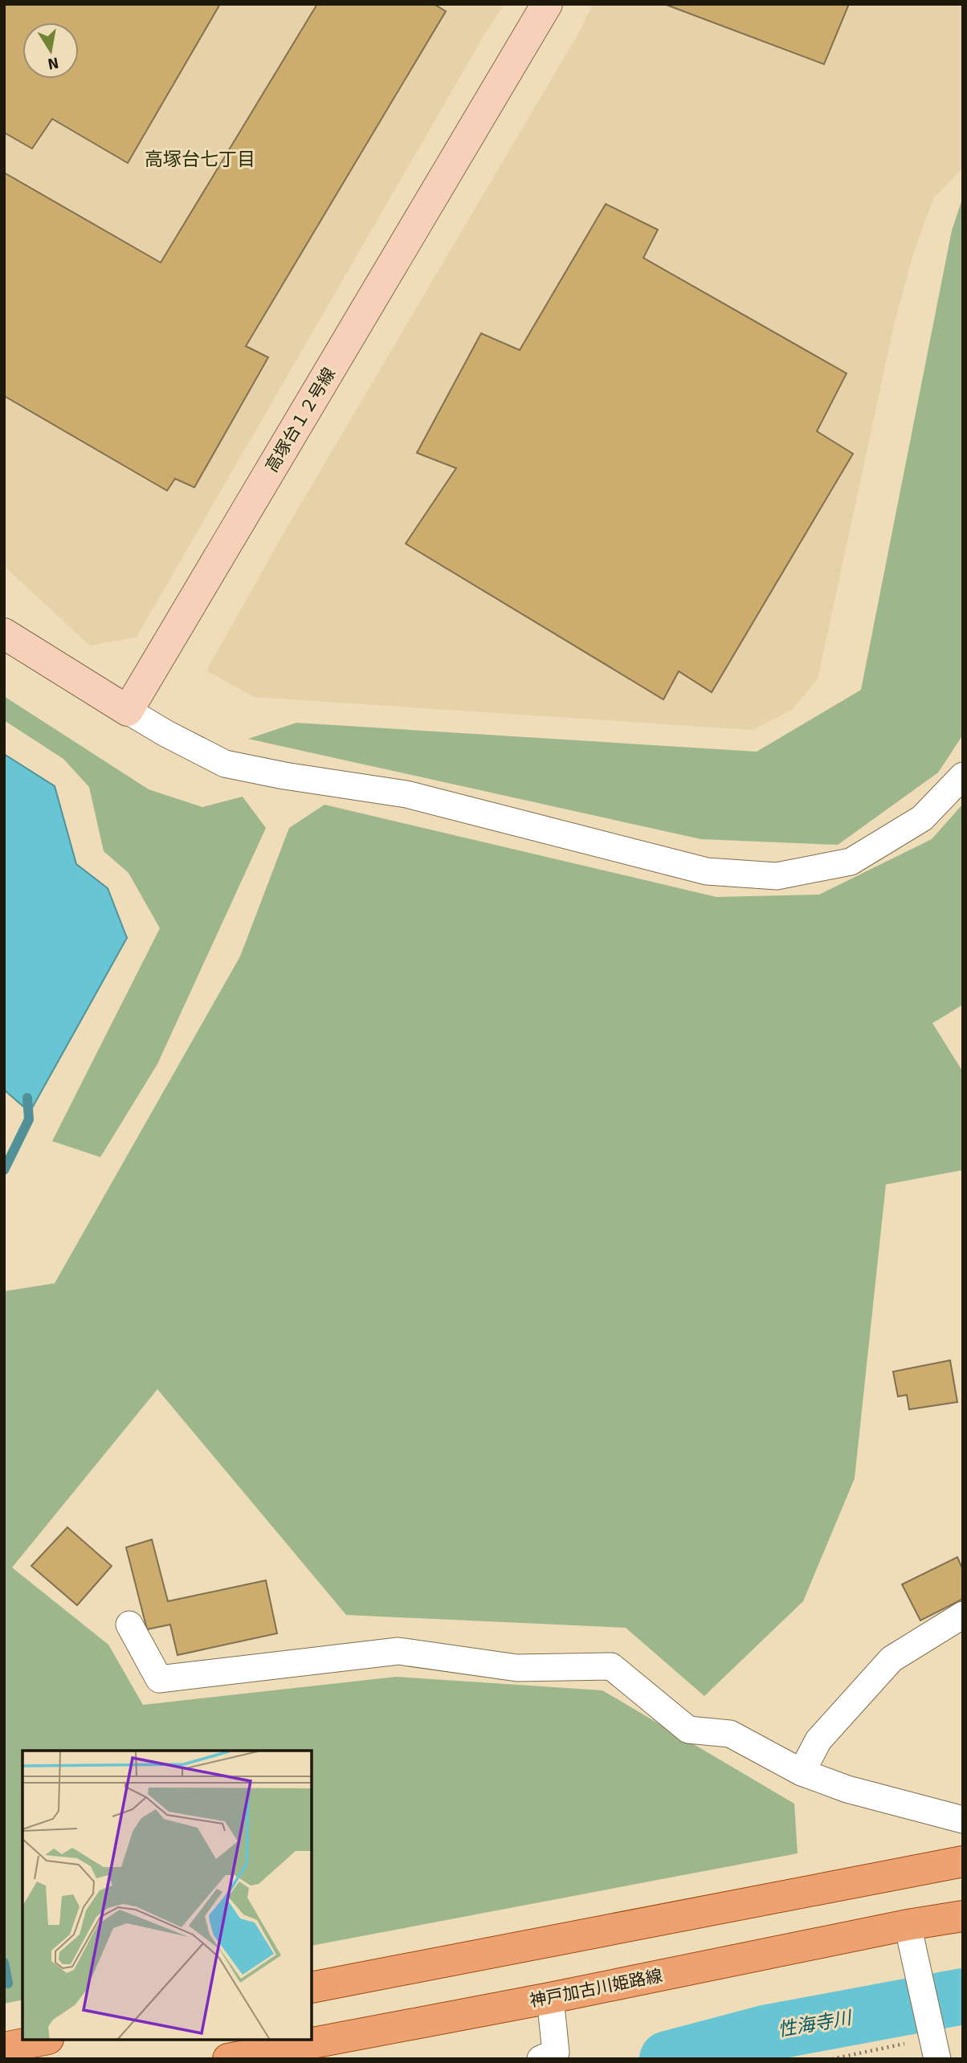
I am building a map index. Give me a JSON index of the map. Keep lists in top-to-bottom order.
{
  "streets": {
    "main road": ["神戸加古川姫路線"],
    "street": ["高塚台１２号線"]
  },
  "districts": ["高塚台七丁目"],
  "water": ["性海寺川"],
  "north": "bottom"
}
